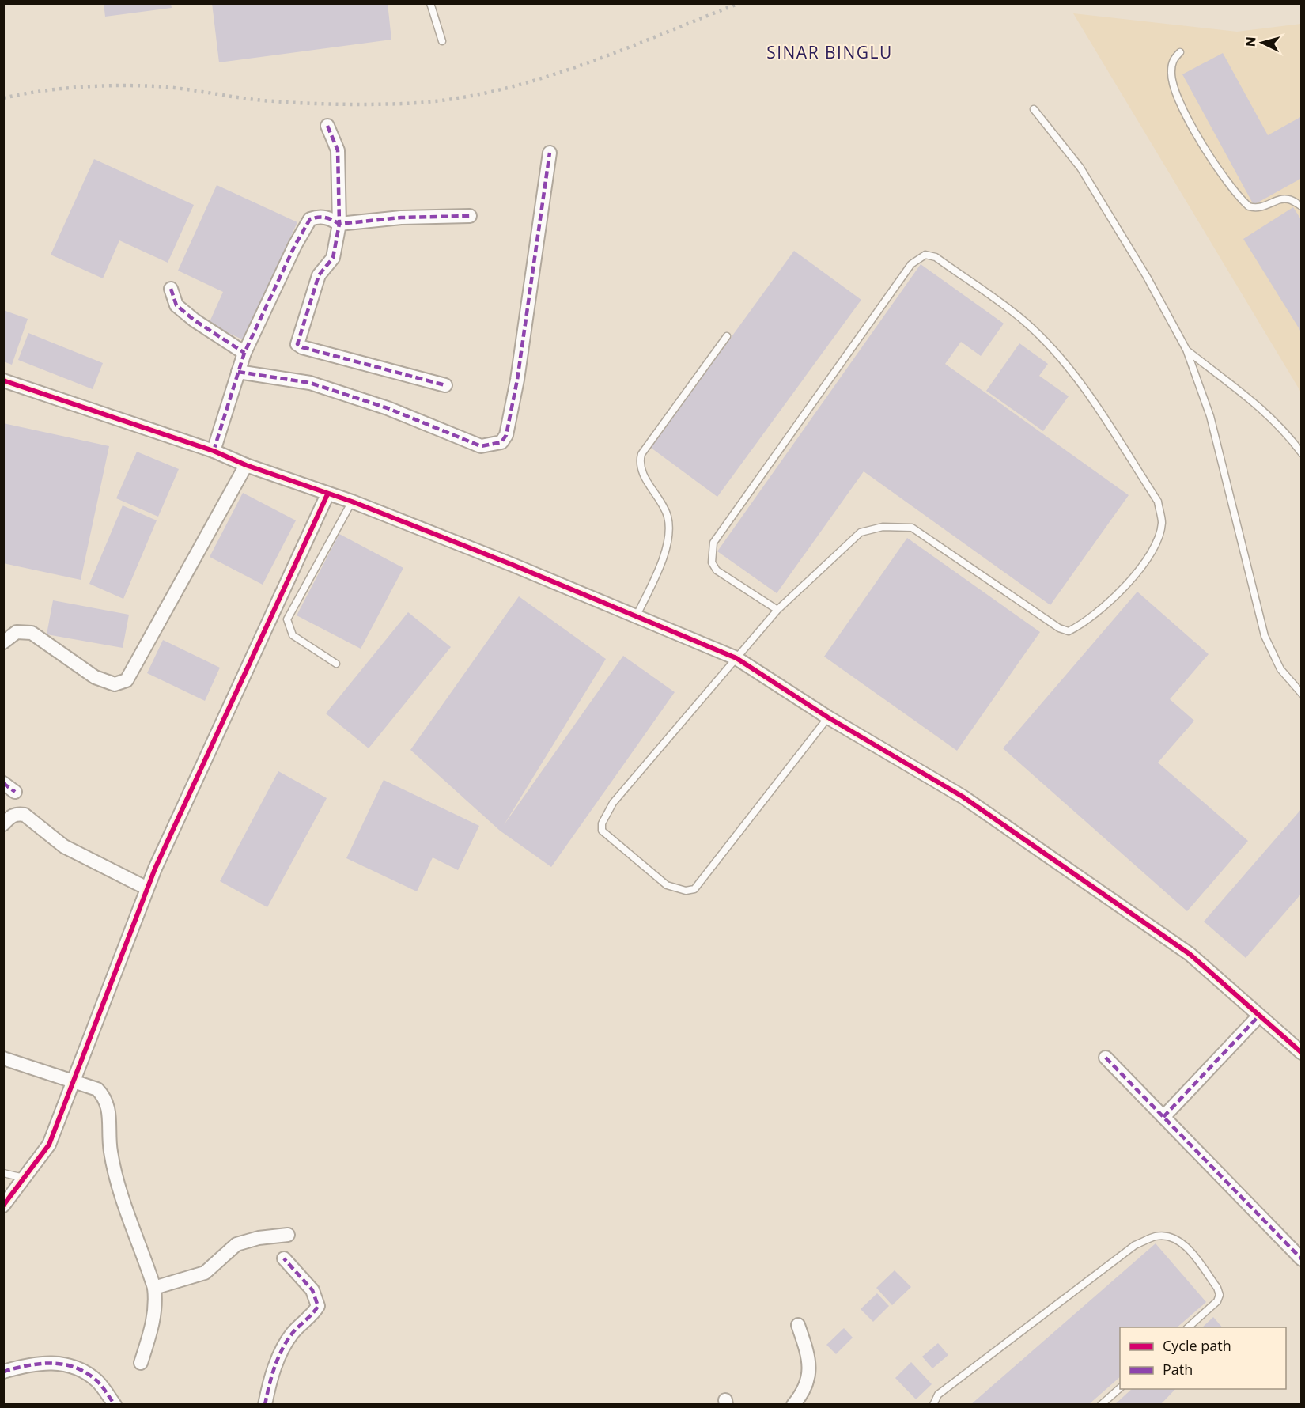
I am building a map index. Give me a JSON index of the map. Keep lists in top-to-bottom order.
{
  "districts": ["SINAR BINGLU"],
  "legend": ["Cycle path", "Path"],
  "north": "left"
}
